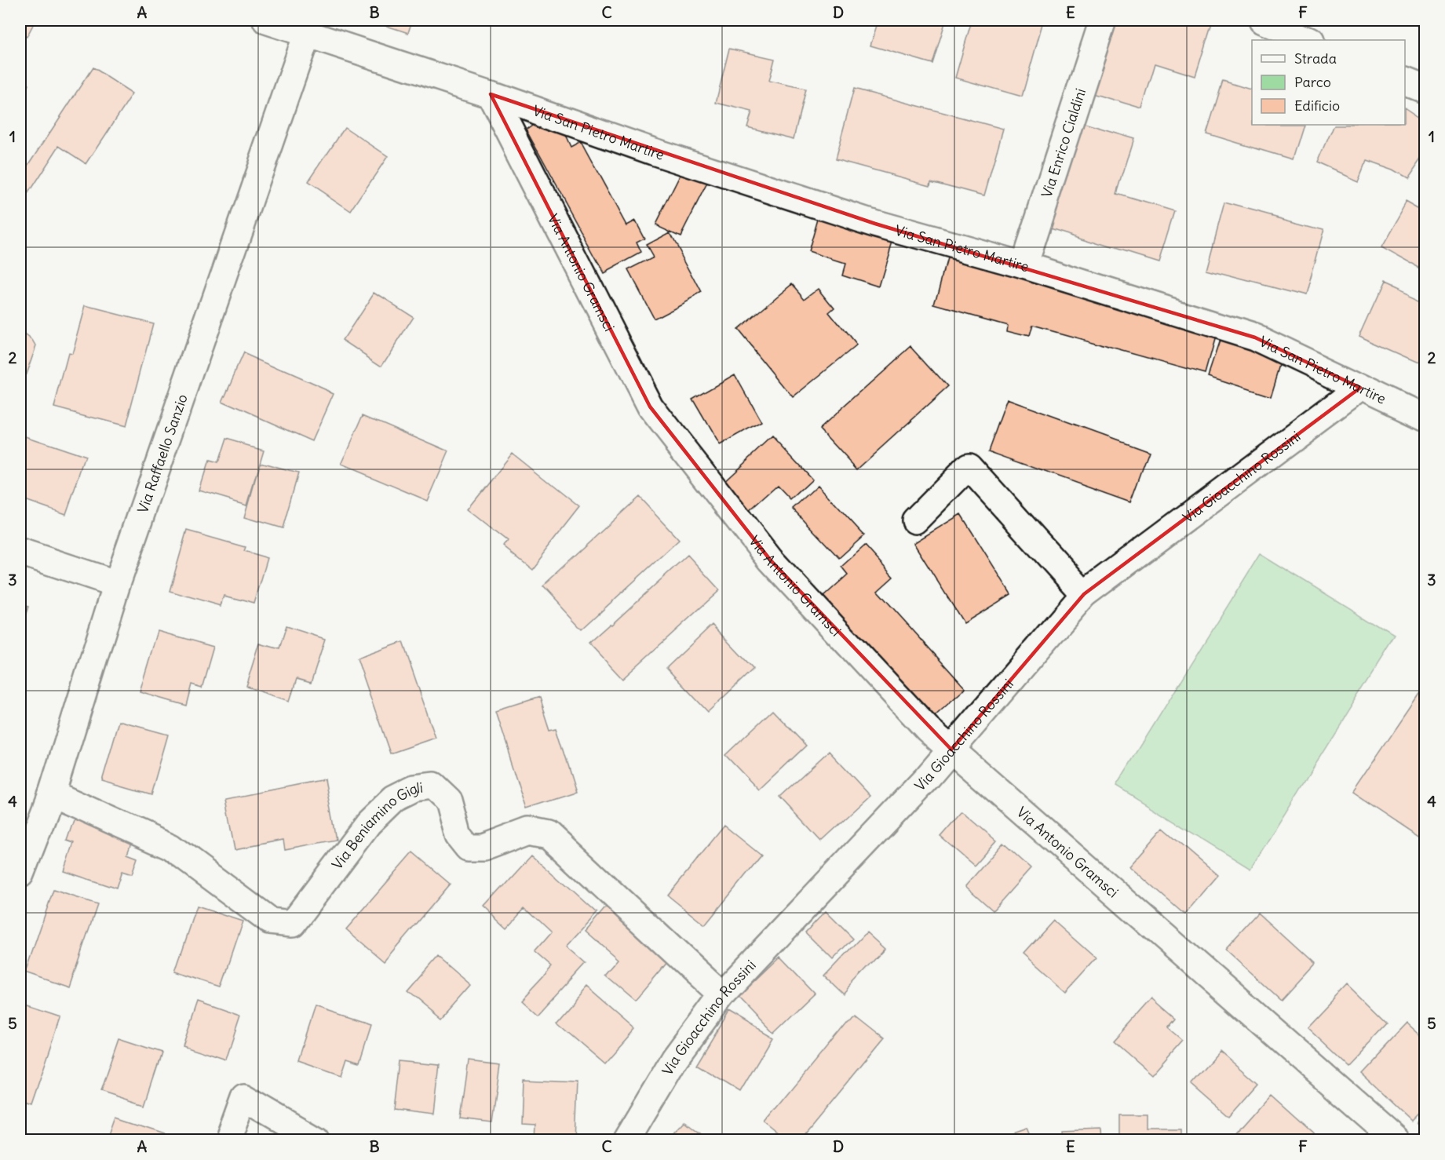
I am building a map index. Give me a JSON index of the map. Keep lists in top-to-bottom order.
{
  "streets": {
    "street": [
      "Via San Pietro Martire",
      "Via Enrico Cialdini",
      "Via Antonio Gramsci",
      "Via Raffaello Sanzio",
      "Via Gioacchino Rossini",
      "Via Beniamino Gigli"
    ]
  },
  "crossings": [
    ["Via San Pietro Martire", "Via Enrico Cialdini"],
    ["Via San Pietro Martire", "Via Antonio Gramsci"],
    ["Via San Pietro Martire", "Via Gioacchino Rossini"],
    ["Via Antonio Gramsci", "Via Gioacchino Rossini"],
    ["Via Raffaello Sanzio", "Via Beniamino Gigli"],
    ["Via Gioacchino Rossini", "Via Beniamino Gigli"]
  ],
  "legend": ["Strada", "Parco", "Edificio"],
  "grid": {
    "columns": [
      "A",
      "B",
      "C",
      "D",
      "E",
      "F"
    ],
    "rows": [
      "1",
      "2",
      "3",
      "4",
      "5"
    ]
  }
}
